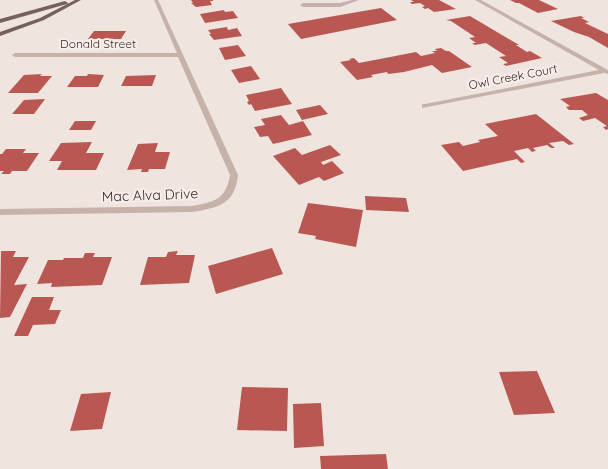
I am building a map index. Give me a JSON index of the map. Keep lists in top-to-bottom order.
{
  "streets": {
    "street": ["Donald Street", "Owl Creek Court", "Mac Alva Drive"]
  },
  "crossings": [
    ["Donald Street", "Mac Alva Drive"]
  ]
}
